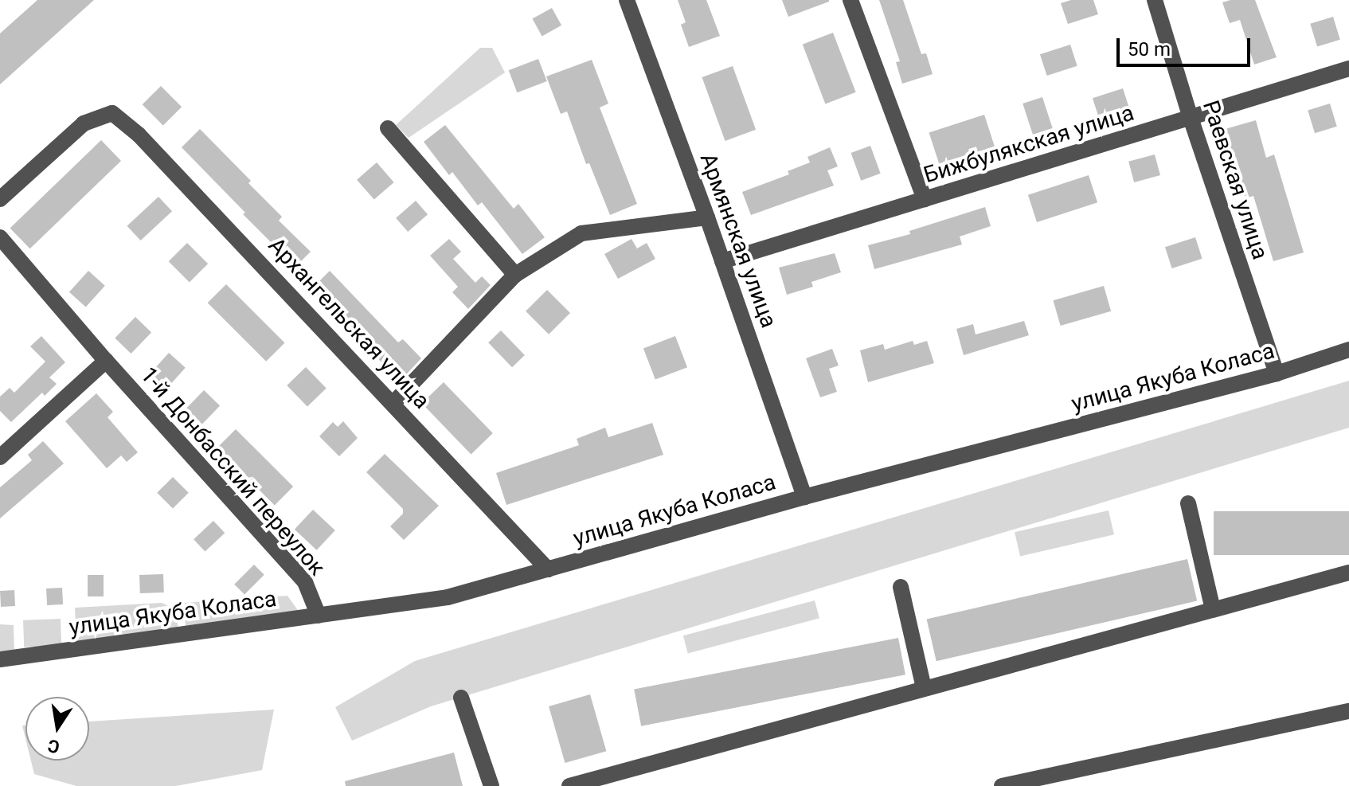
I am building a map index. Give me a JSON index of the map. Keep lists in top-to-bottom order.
{
  "streets": {
    "street": [
      "Бижбулякская улица",
      "Раевская улица",
      "Армянская улица",
      "Архангельская улица",
      "улица Якуба Коласа",
      "1-й Донбасский переулок"
    ]
  },
  "crossings": [
    ["Бижбулякская улица", "Раевская улица"],
    ["Бижбулякская улица", "Армянская улица"],
    ["Раевская улица", "улица Якуба Коласа"],
    ["Армянская улица", "улица Якуба Коласа"],
    ["Архангельская улица", "улица Якуба Коласа"],
    ["улица Якуба Коласа", "1-й Донбасский переулок"]
  ],
  "scale_bar": "50 m",
  "north": "bottom"
}
